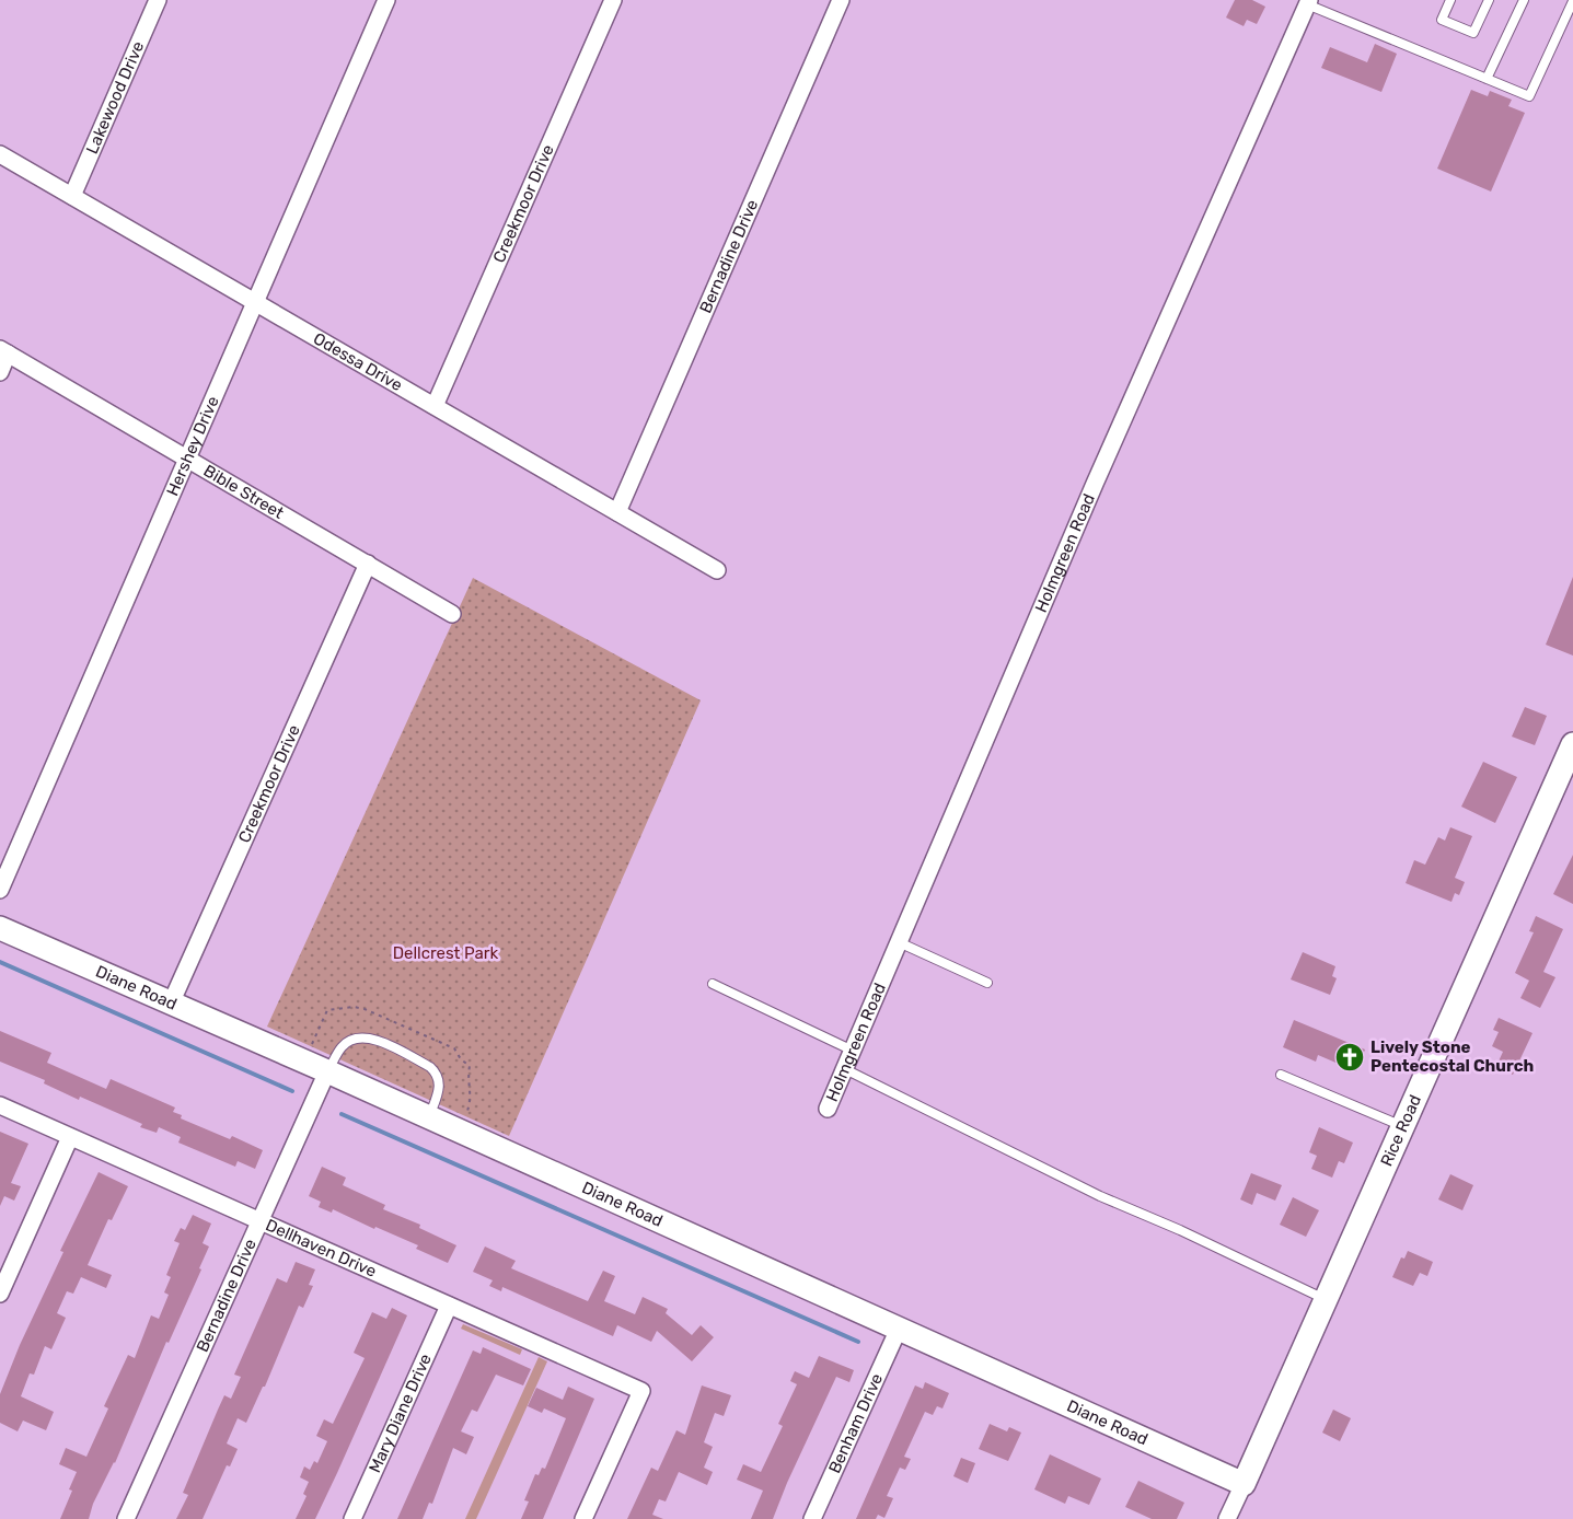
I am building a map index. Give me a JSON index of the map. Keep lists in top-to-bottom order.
{
  "streets": {
    "street": [
      "Lakewood Drive",
      "Creekmoor Drive",
      "Bernadine Drive",
      "Odessa Drive",
      "Hershey Drive",
      "Bible Street",
      "Holmgreen Road",
      "Diane Road",
      "Rice Road",
      "Dellhaven Drive",
      "Mary Diane Drive",
      "Benham Drive"
    ]
  },
  "crossings": [
    ["Lakewood Drive", "Odessa Drive"],
    ["Creekmoor Drive", "Odessa Drive"],
    ["Creekmoor Drive", "Bible Street"],
    ["Creekmoor Drive", "Diane Road"],
    ["Bernadine Drive", "Odessa Drive"],
    ["Bernadine Drive", "Diane Road"],
    ["Bernadine Drive", "Dellhaven Drive"],
    ["Odessa Drive", "Hershey Drive"],
    ["Hershey Drive", "Bible Street"],
    ["Diane Road", "Rice Road"],
    ["Diane Road", "Benham Drive"],
    ["Dellhaven Drive", "Mary Diane Drive"]
  ],
  "parks": ["Dellcrest Park"],
  "places": {
    "church": ["Lively Stone Pentecostal Church"]
  }
}
